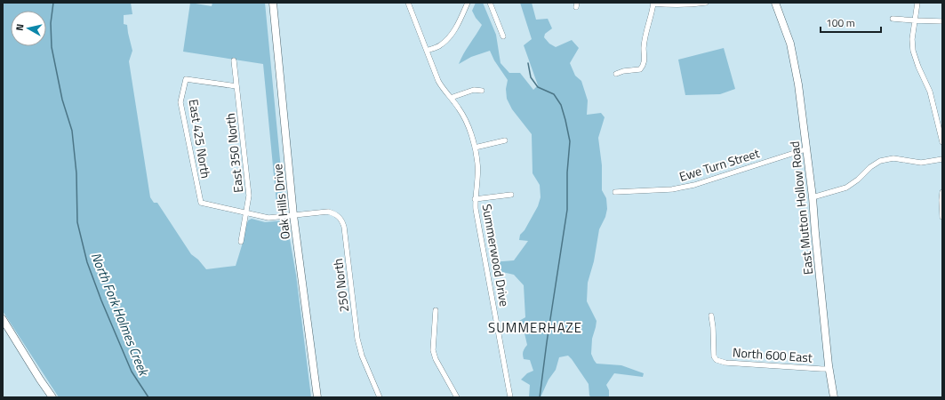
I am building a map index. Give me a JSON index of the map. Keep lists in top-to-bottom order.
{
  "streets": {
    "street": [
      "East 425 North",
      "East 350 North",
      "Ewe Turn Street",
      "Oak Hills Drive",
      "East Mutton Hollow Road",
      "Summerwood Drive",
      "250 North",
      "North 600 East"
    ]
  },
  "crossings": [
    ["East 425 North", "East 350 North"],
    ["Ewe Turn Street", "East Mutton Hollow Road"],
    ["Oak Hills Drive", "250 North"],
    ["East Mutton Hollow Road", "North 600 East"]
  ],
  "districts": ["SUMMERHAZE"],
  "water": ["North Fork Holmes Creek"],
  "scale_bar": "100 m",
  "north": "left"
}
